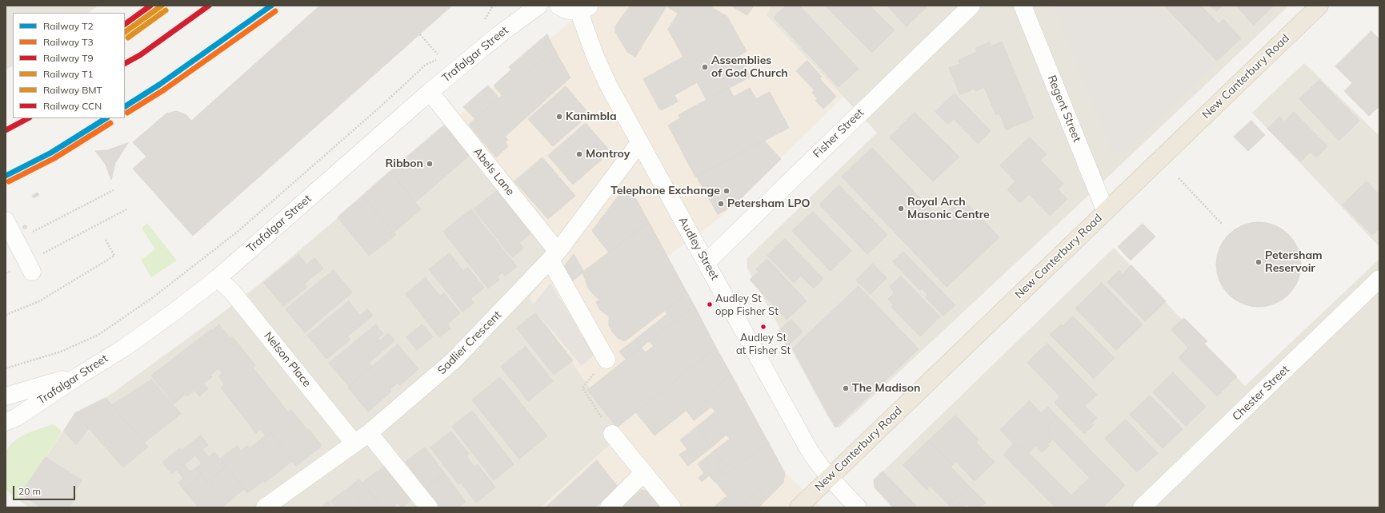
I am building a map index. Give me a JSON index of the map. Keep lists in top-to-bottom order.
{
  "streets": {
    "highway": ["New Canterbury Road"],
    "street": [
      "Trafalgar Street",
      "Regent Street",
      "Fisher Street",
      "Abels Lane",
      "Audley Street",
      "Sadlier Crescent",
      "Nelson Place",
      "Chester Street"
    ]
  },
  "crossings": [
    ["Trafalgar Street", "Abels Lane"],
    ["Trafalgar Street", "Nelson Place"],
    ["New Canterbury Road", "Regent Street"],
    ["New Canterbury Road", "Audley Street"],
    ["Fisher Street", "Audley Street"],
    ["Abels Lane", "Sadlier Crescent"],
    ["Audley Street", "Sadlier Crescent"],
    ["Sadlier Crescent", "Nelson Place"]
  ],
  "places": [
    "Assemblies of God Church",
    "Kanimbla",
    "Montroy",
    "Ribbon",
    "Telephone Exchange",
    "Petersham LPO",
    "Royal Arch Masonic Centre",
    "Petersham Reservoir",
    "Audley St opp Fisher St",
    "Audley St at Fisher St",
    "The Madison"
  ],
  "lines": [
    "rail line T2",
    "rail line T9",
    "rail line T1",
    "rail line CCN",
    "rail line BMT",
    "rail line T3"
  ],
  "legend": [
    "Railway T2",
    "Railway T3",
    "Railway T9",
    "Railway T1",
    "Railway BMT",
    "Railway CCN"
  ],
  "scale_bar": "20 m"
}
